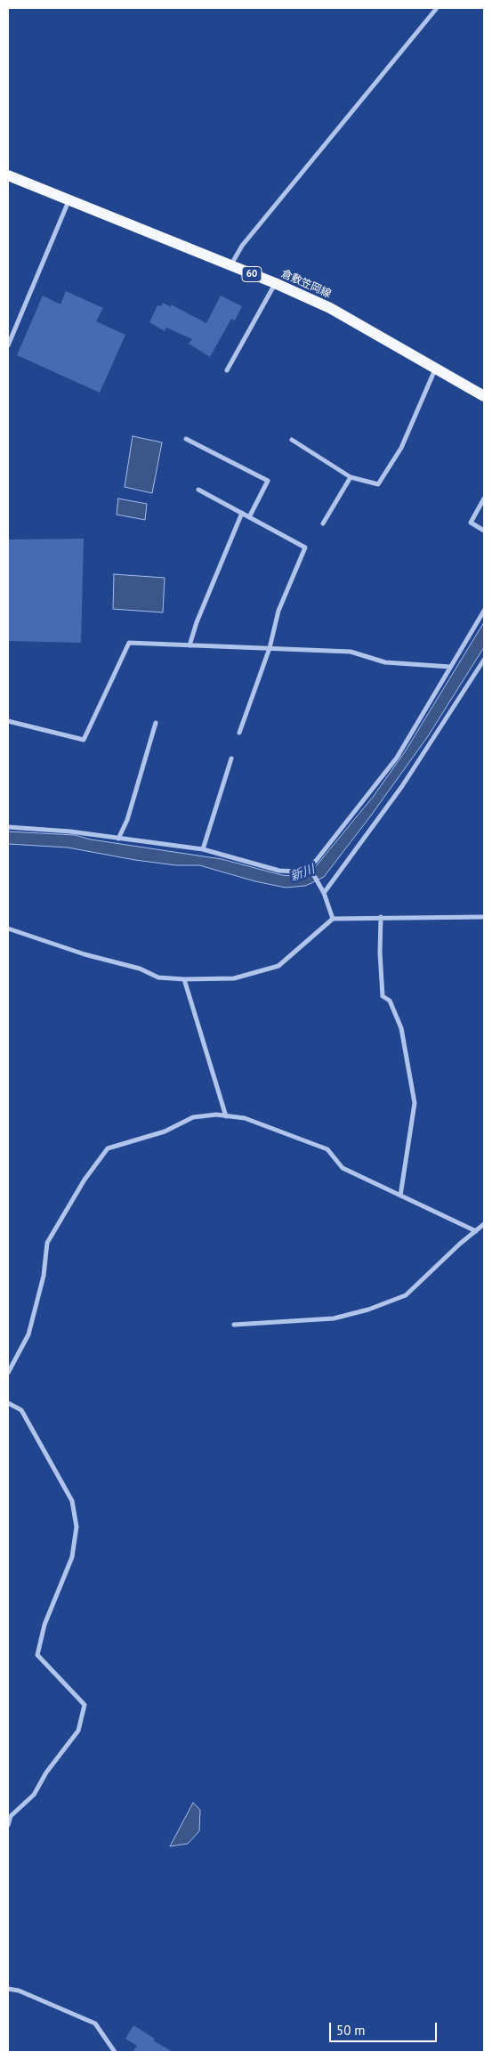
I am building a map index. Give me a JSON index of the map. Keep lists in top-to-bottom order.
{
  "streets": {
    "main road": ["60", "倉敷笠岡線"]
  },
  "water": ["新川"],
  "scale_bar": "50 m"
}
